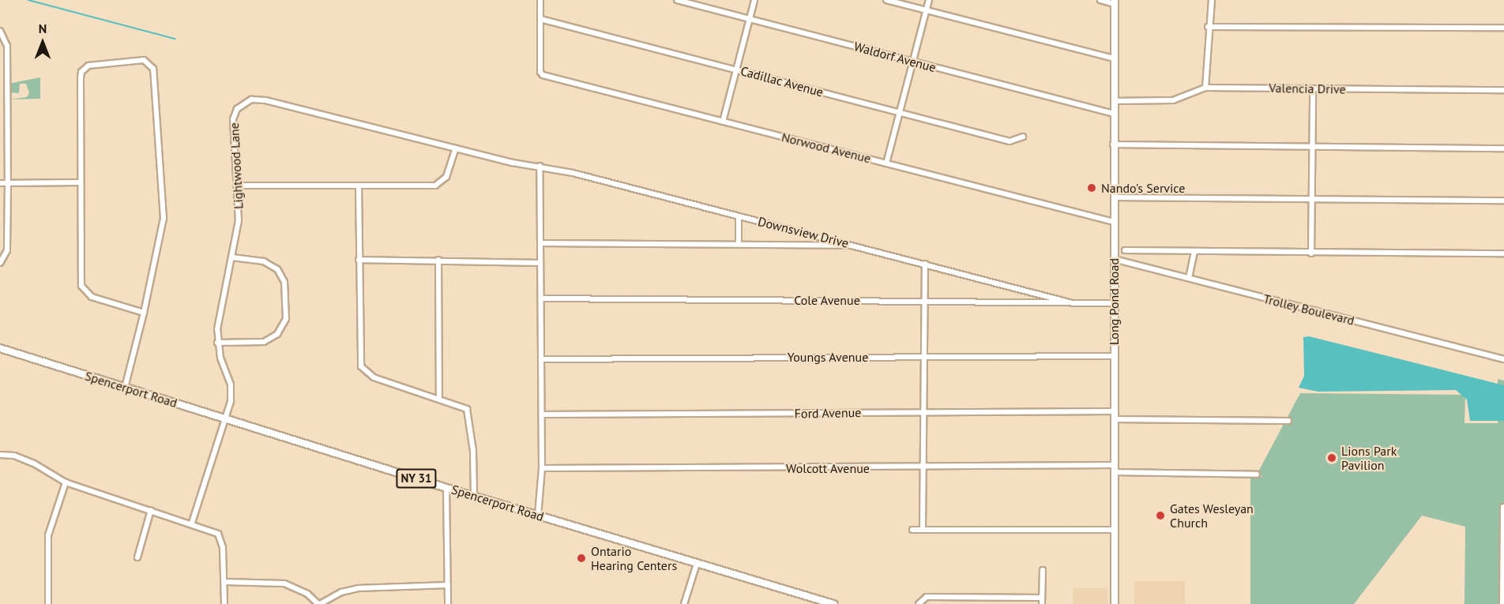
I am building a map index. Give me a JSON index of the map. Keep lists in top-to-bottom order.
{
  "streets": {
    "main road": ["Long Pond Road", "Spencerport Road", "NY 31"],
    "street": [
      "Waldorf Avenue",
      "Cadillac Avenue",
      "Valencia Drive",
      "Norwood Avenue",
      "Lightwood Lane",
      "Downsview Drive",
      "Cole Avenue",
      "Trolley Boulevard",
      "Youngs Avenue",
      "Ford Avenue",
      "Wolcott Avenue"
    ]
  },
  "crossings": [
    ["Waldorf Avenue", "Long Pond Road"],
    ["Cadillac Avenue", "Norwood Avenue"],
    ["Valencia Drive", "Long Pond Road"],
    ["Norwood Avenue", "Long Pond Road"],
    ["Lightwood Lane", "Downsview Drive"],
    ["Lightwood Lane", "Spencerport Road"],
    ["Downsview Drive", "Cole Avenue"],
    ["Cole Avenue", "Long Pond Road"],
    ["Long Pond Road", "Trolley Boulevard"],
    ["Long Pond Road", "Youngs Avenue"],
    ["Long Pond Road", "Ford Avenue"],
    ["Long Pond Road", "Wolcott Avenue"]
  ],
  "places": [
    "Nando's Service",
    "Lions Park Pavilion",
    "Gates Wesleyan Church",
    "Ontario Hearing Centers"
  ],
  "north": "top"
}
